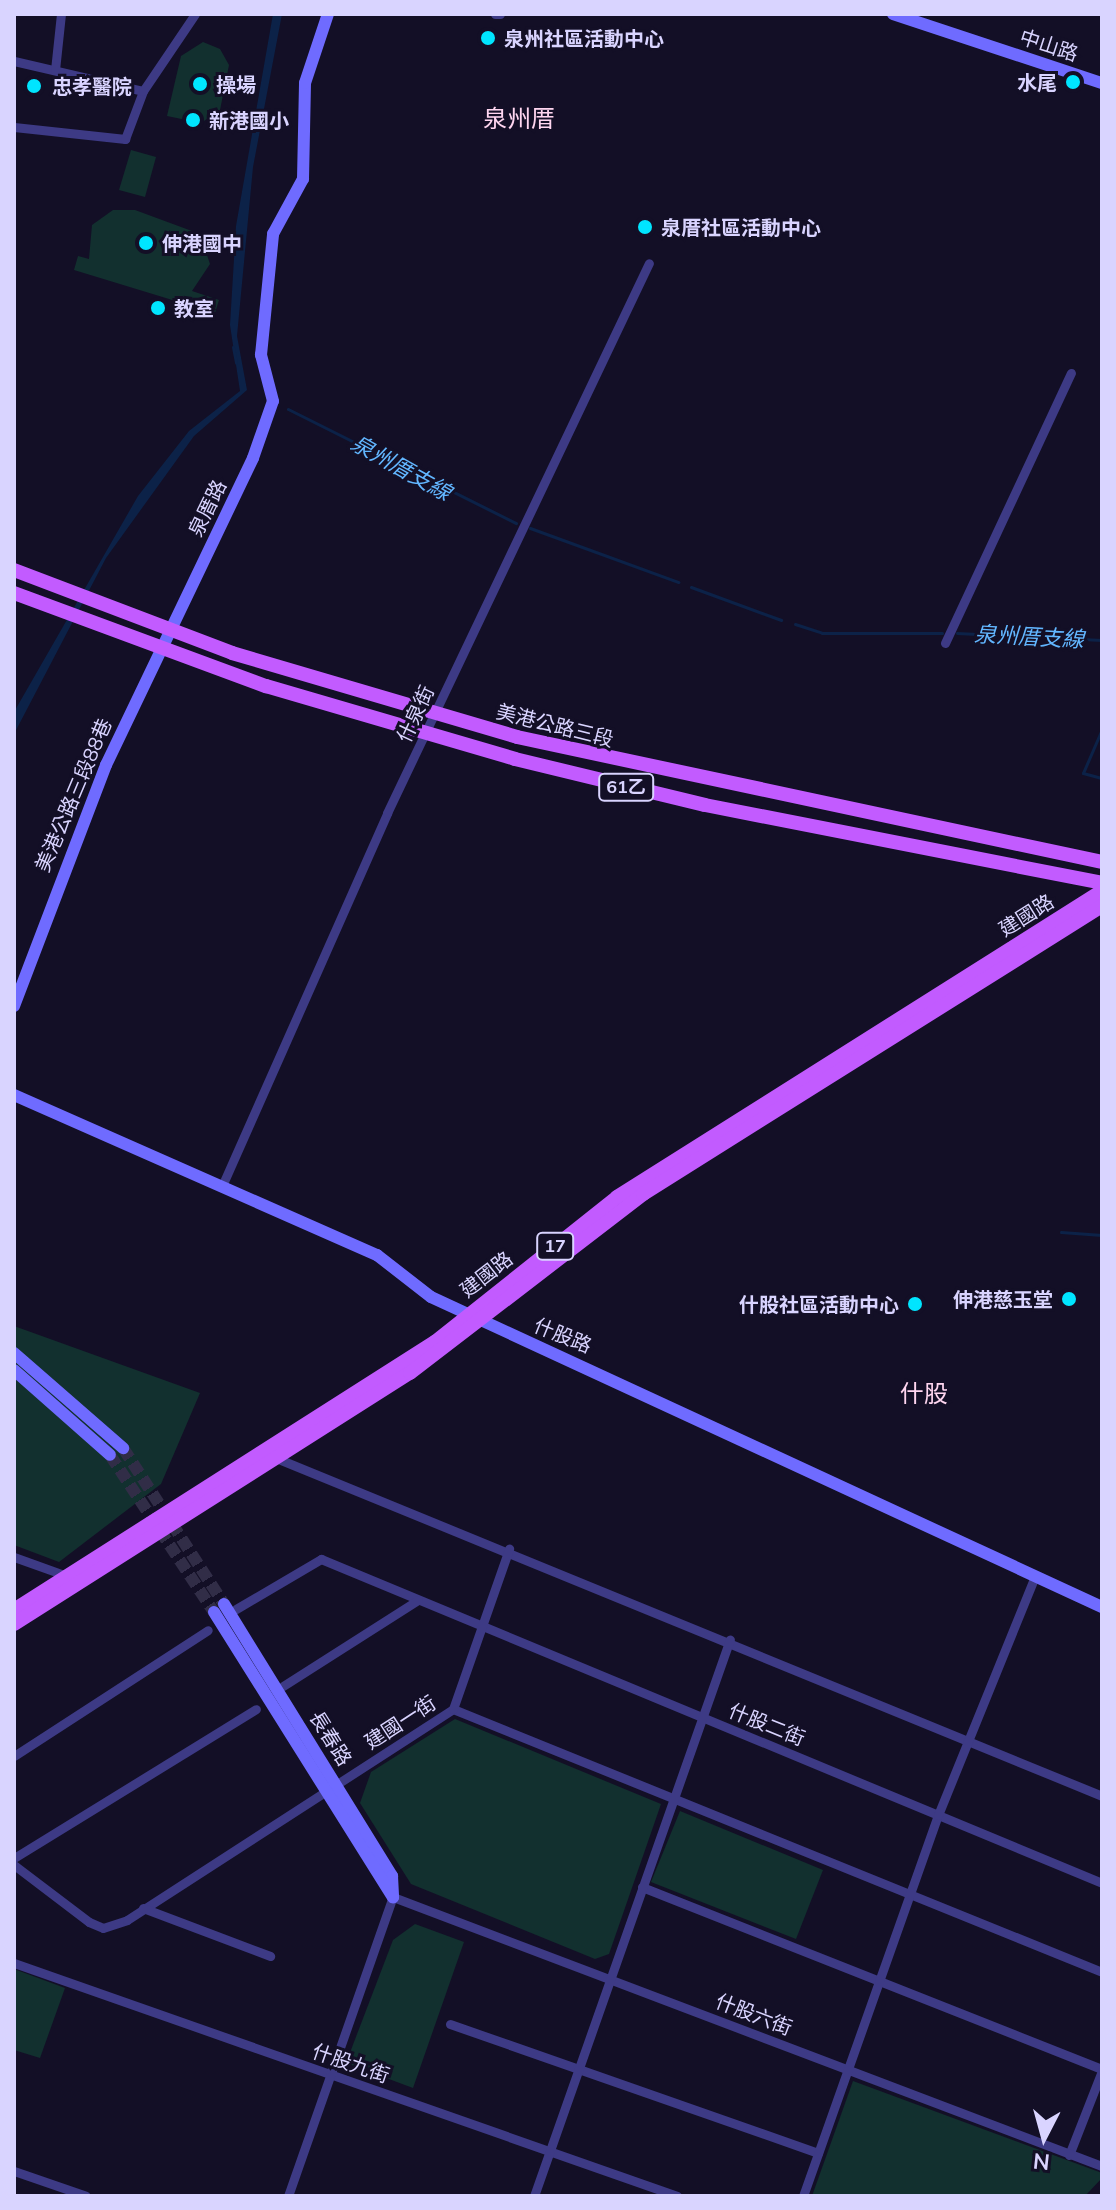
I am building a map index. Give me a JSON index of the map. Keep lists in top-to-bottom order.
{
  "streets": {
    "main road": [
      "美港公路三段",
      "61乙",
      "建國路",
      "17"
    ],
    "street": [
      "中山路",
      "泉厝路",
      "什泉街",
      "美港公路三段88巷",
      "什股路",
      "建國一街",
      "什股二街",
      "長春路",
      "什股六街",
      "什股九街"
    ]
  },
  "crossings": [
    ["泉厝路", "美港公路三段"],
    ["泉厝路", "美港公路三段88巷"],
    ["什泉街", "美港公路三段"],
    ["什泉街", "什股路"],
    ["美港公路三段", "美港公路三段88巷"],
    ["建國路", "什股路"],
    ["建國一街", "什股二街"],
    ["建國一街", "長春路"],
    ["什股二街", "長春路"],
    ["長春路", "什股六街"]
  ],
  "districts": ["泉州厝", "什股"],
  "water": ["泉州厝支線"],
  "places": [
    "泉州社區活動中心",
    "水尾",
    "操場",
    "忠孝醫院",
    "新港國小",
    "泉厝社區活動中心",
    "伸港國中",
    "教室",
    "伸港慈玉堂",
    "什股社區活動中心"
  ],
  "north": "bottom"
}
